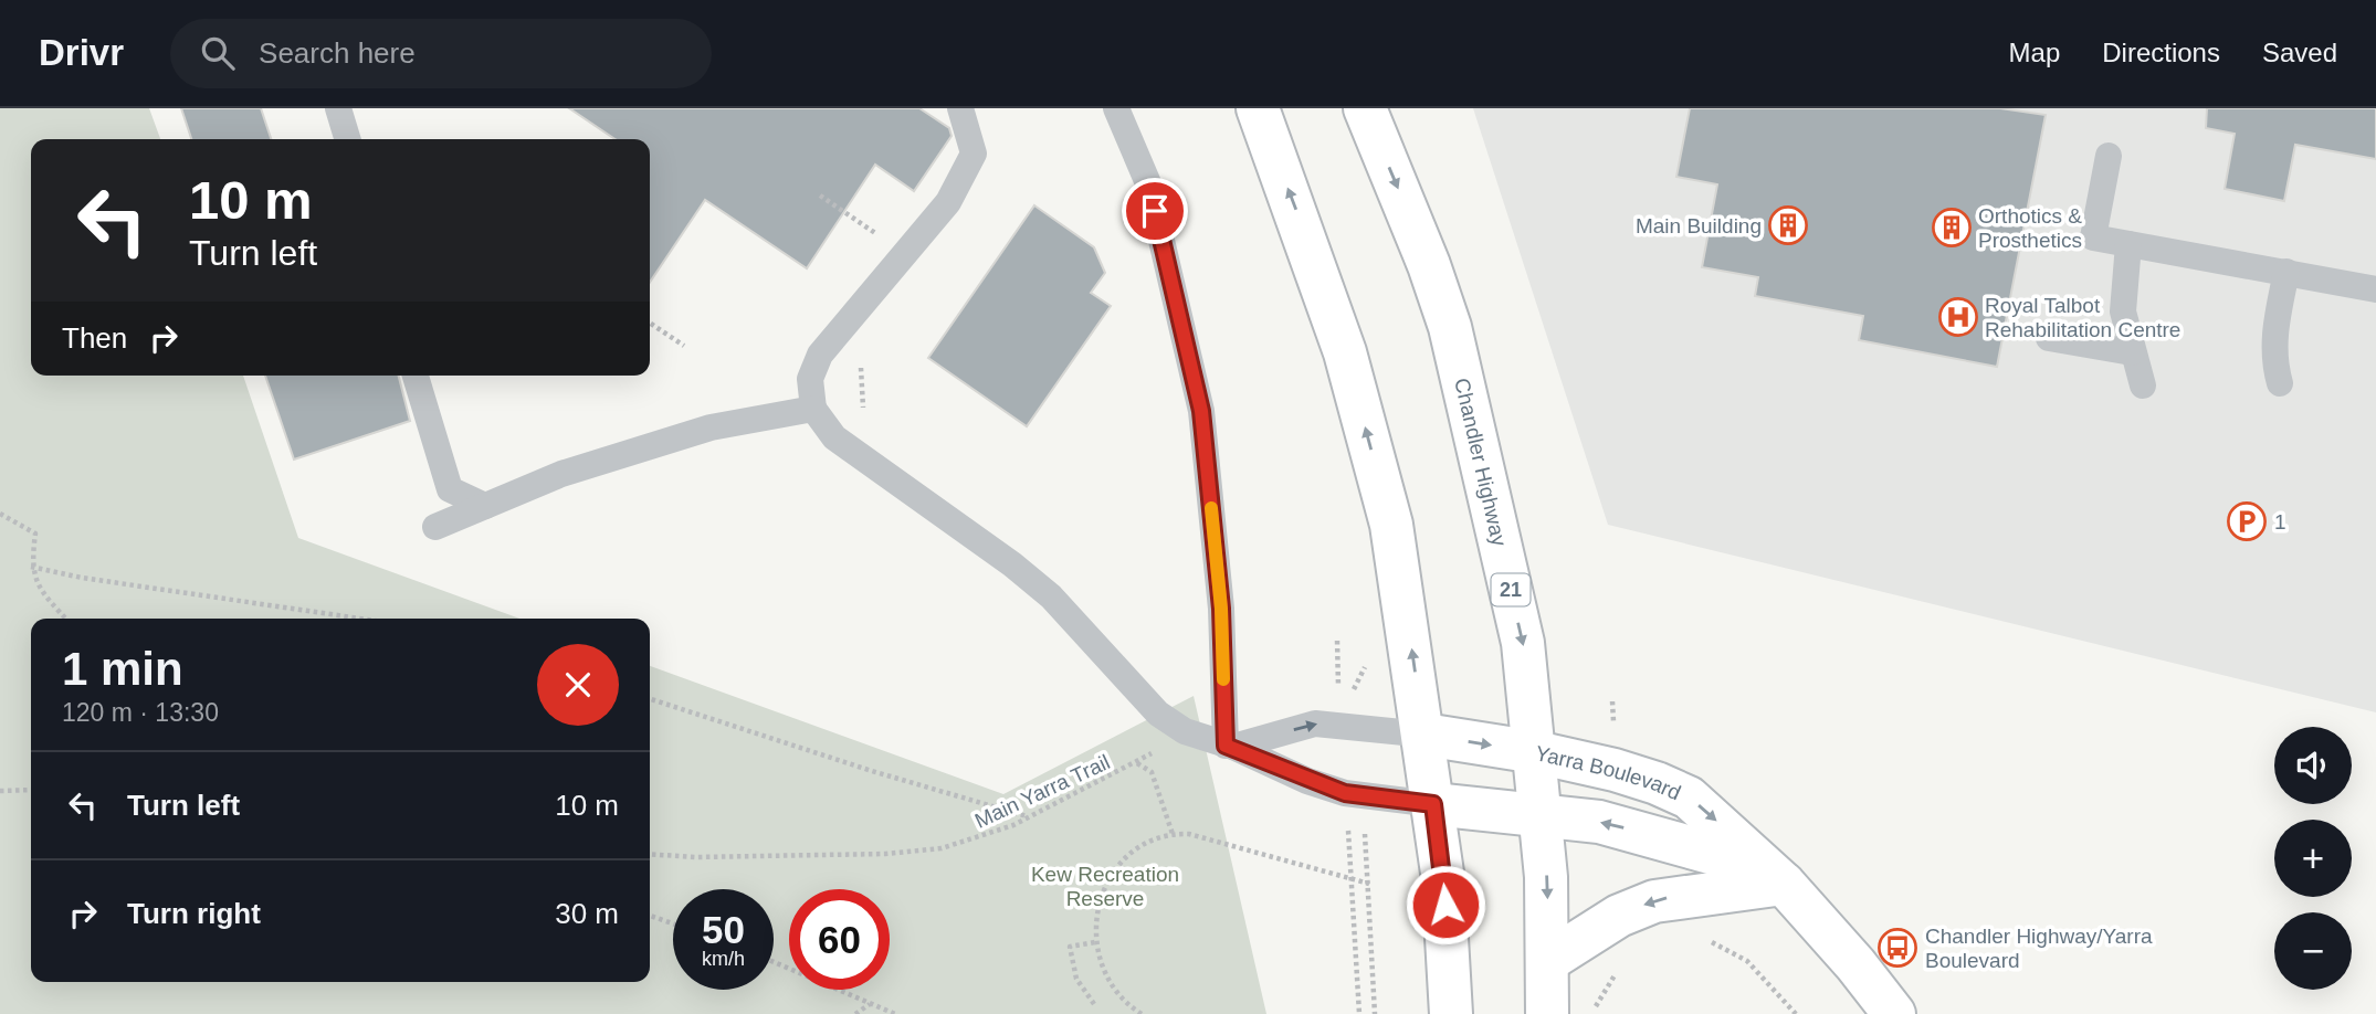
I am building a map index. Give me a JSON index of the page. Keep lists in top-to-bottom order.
{
  "streets": {
    "main road": ["Chandler Highway", "21", "Yarra Boulevard"],
    "path": ["Main Yarra Trail"]
  },
  "crossings": [
    ["Chandler Highway", "Yarra Boulevard"]
  ],
  "parks": ["Kew Recreation Reserve"],
  "places": {
    "building": ["Main Building", "Orthotics & Prosthetics"],
    "hospital": ["Royal Talbot Rehabilitation Centre"],
    "parking": ["1"],
    "bus stop": ["Chandler Highway/Yarra Boulevard"]
  },
  "page": {
    "header": "Drivr",
    "search": "Search here",
    "nav": ["Map", "Directions", "Saved"],
    "turn": ["10 m", "Turn left"],
    "then": "Then",
    "heading": ["1 min", "120 m · 13:30"],
    "map_buttons": ["+", "−"],
    "list": [
      {
        "name": "Turn left",
        "value": "10 m"
      },
      {
        "name": "Turn right",
        "value": "30 m"
      }
    ],
    "speed": "50 km/h",
    "limit": "60"
  }
}
